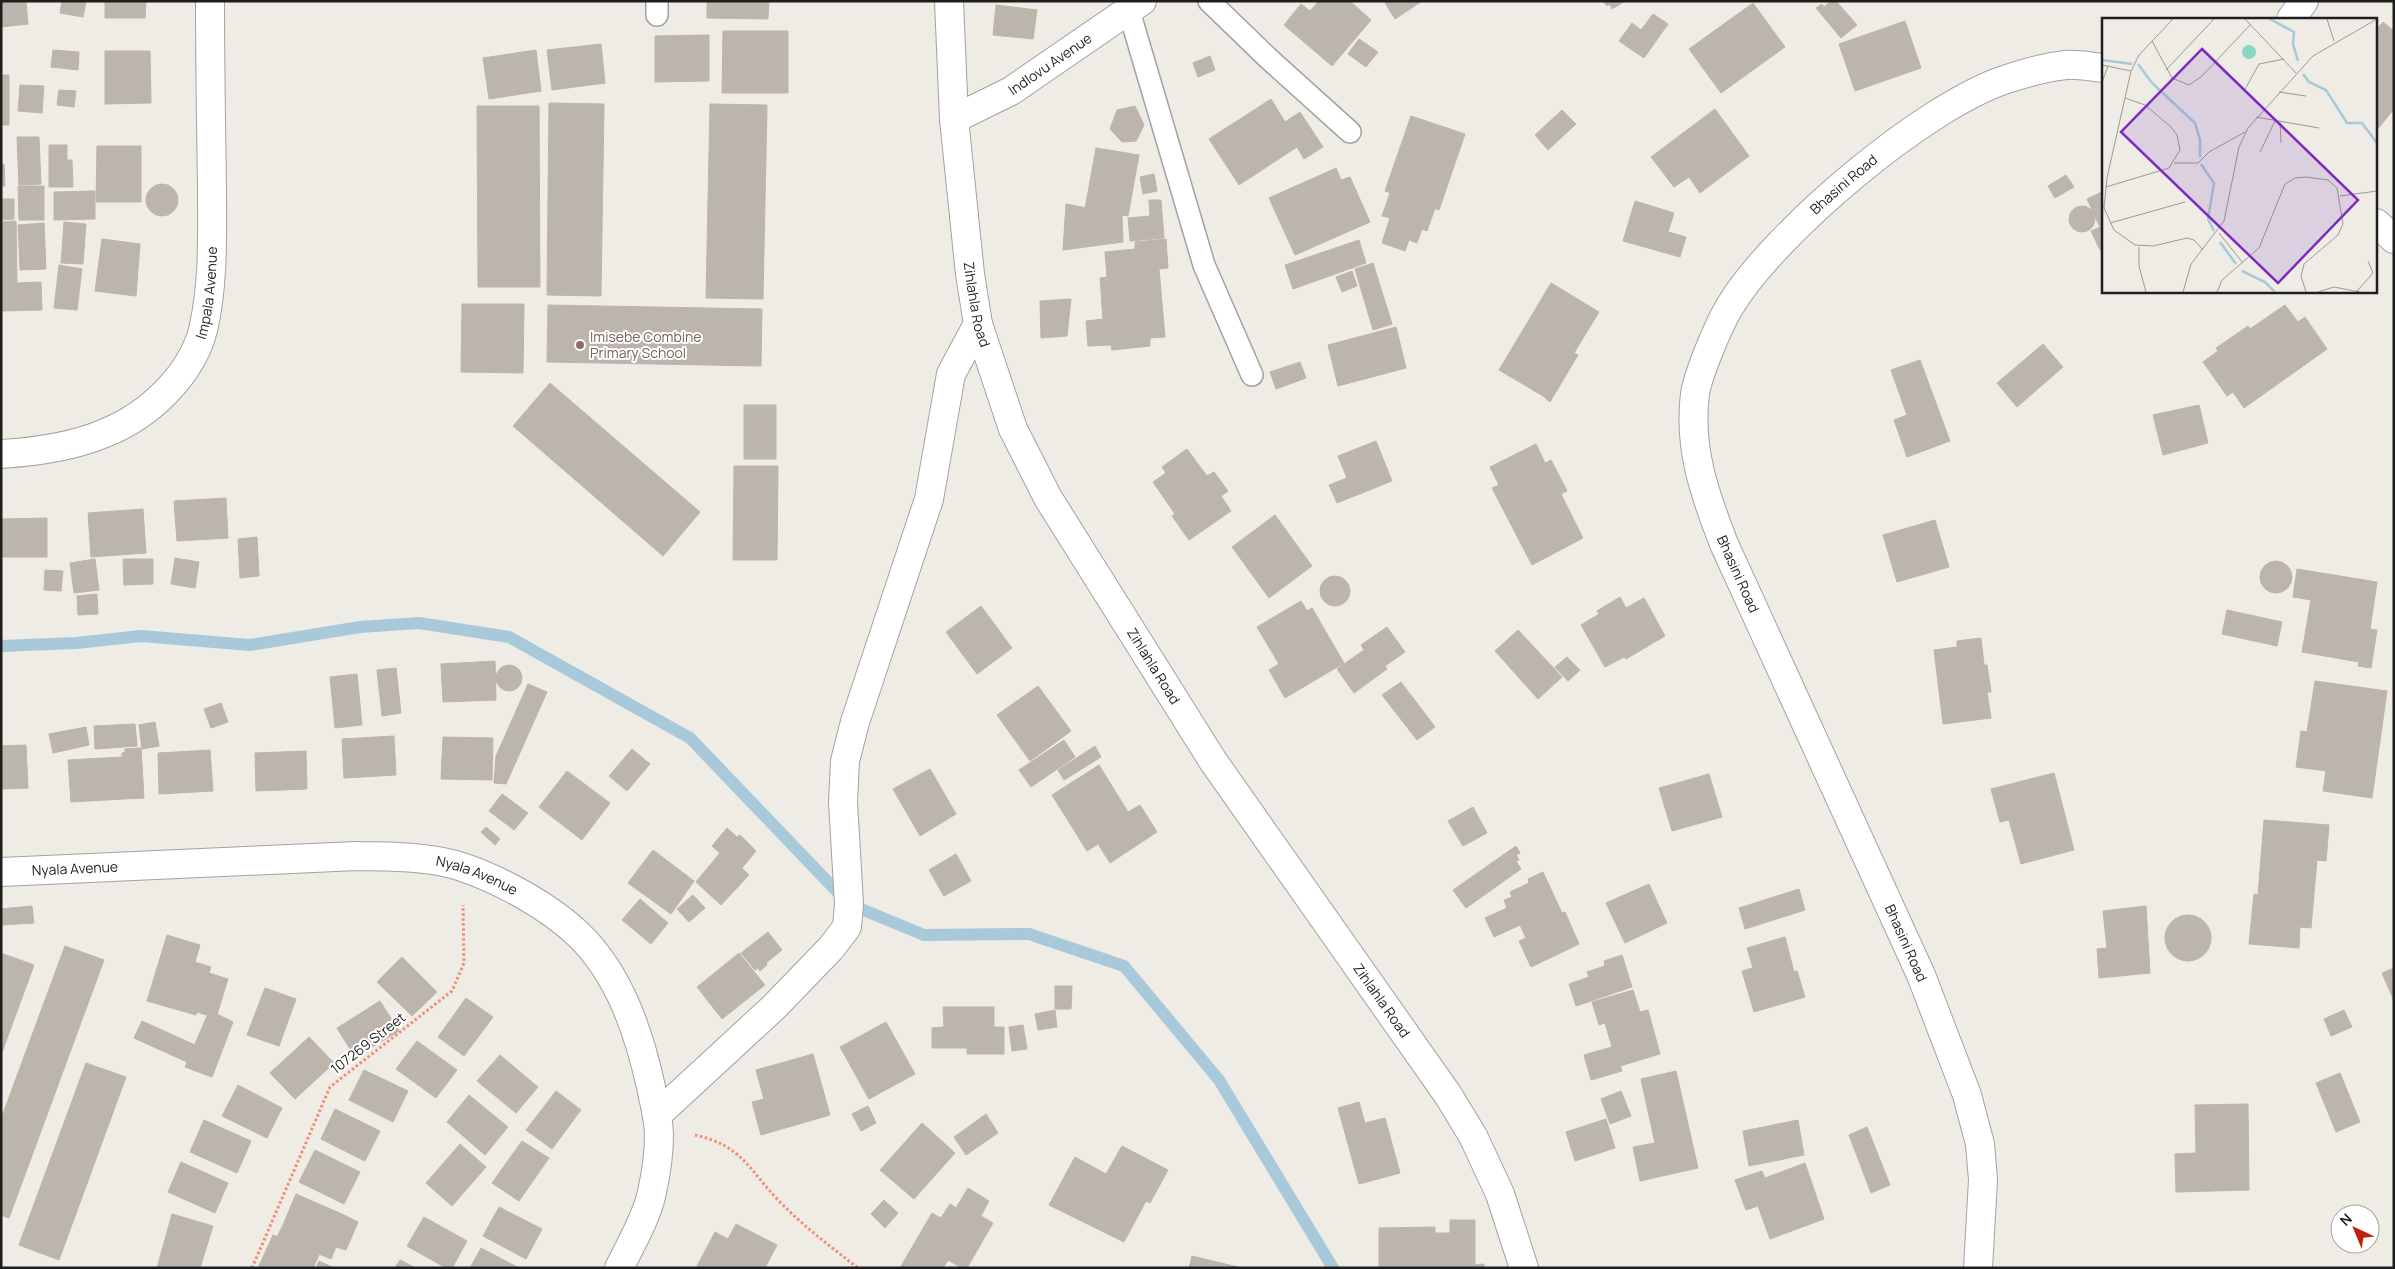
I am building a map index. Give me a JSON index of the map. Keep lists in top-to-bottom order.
{
  "streets": {
    "street": [
      "Indlovu Avenue",
      "Bhasini Road",
      "Impala Avenue",
      "Zihlahla Road",
      "Nyala Avenue"
    ],
    "path": ["107269 Street"]
  },
  "crossings": [
    ["Indlovu Avenue", "Zihlahla Road"],
    ["Nyala Avenue", "107269 Street"]
  ],
  "places": ["Imisebe Combine Primary School"],
  "north": "top left"
}
